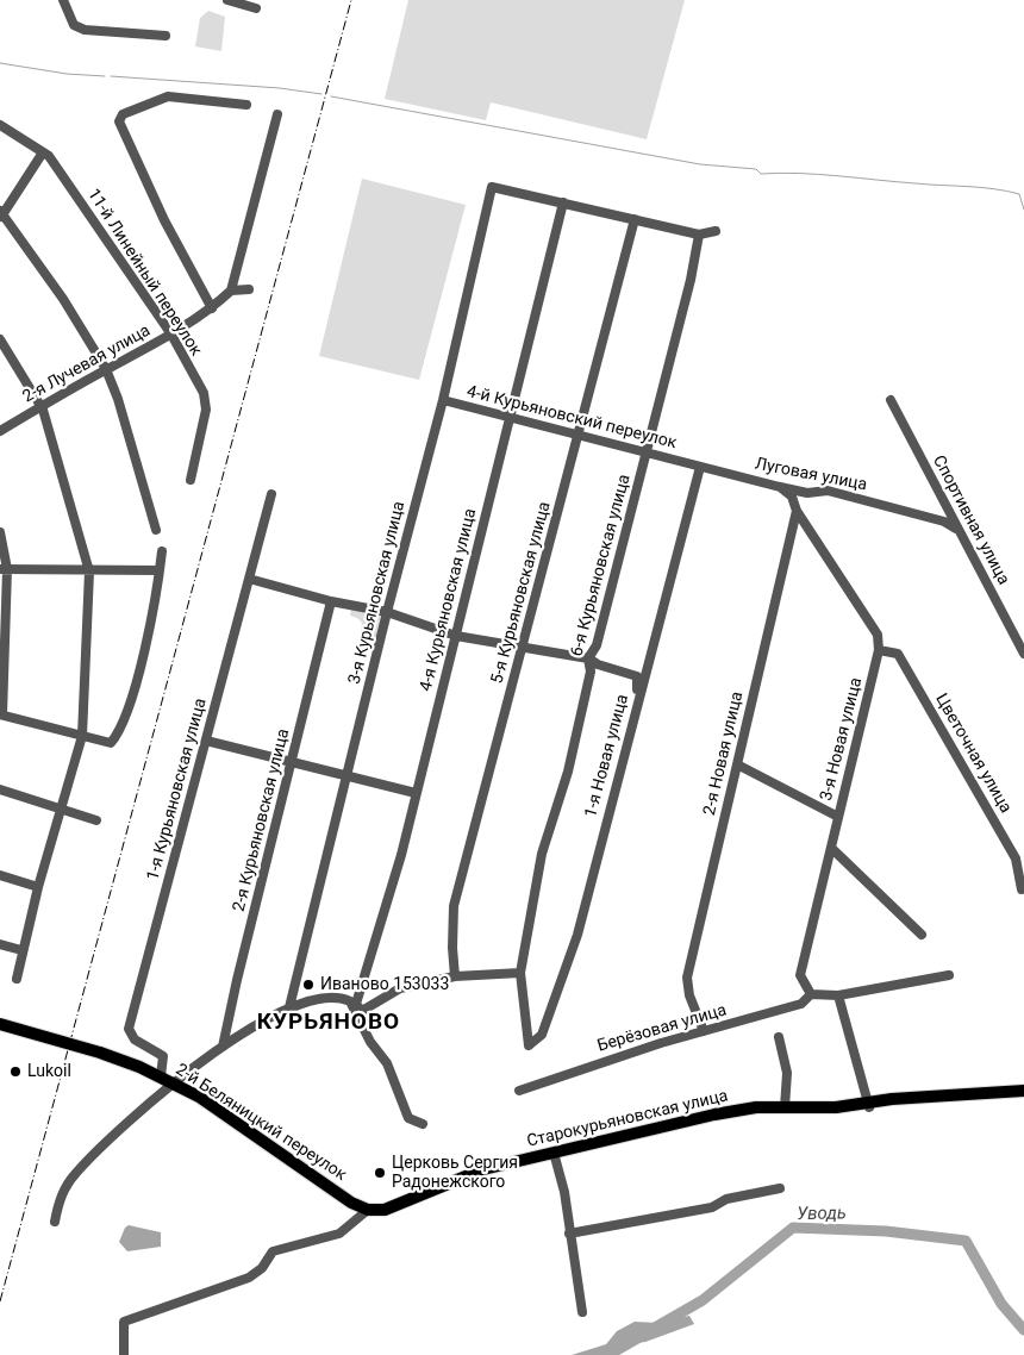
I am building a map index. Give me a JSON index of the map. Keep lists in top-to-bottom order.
{
  "streets": {
    "main road": ["Старокурьяновская улица", "2-й Беляницкий переулок"],
    "street": [
      "11-й Линейный переулок",
      "2-я Лучевая улица",
      "4-й Курьяновский переулок",
      "Луговая улица",
      "Спортивная улица",
      "6-я Курьяновская улица",
      "3-я Курьяновская улица",
      "5-я Курьяновская улица",
      "4-я Курьяновская улица",
      "3-я Новая улица",
      "2-я Новая улица",
      "Цветочная улица",
      "1-я Новая улица",
      "1-я Курьяновская улица",
      "2-я Курьяновская улица",
      "Берёзовая улица"
    ]
  },
  "crossings": [
    ["11-й Линейный переулок", "2-я Лучевая улица"],
    ["4-й Курьяновский переулок", "Луговая улица"],
    ["4-й Курьяновский переулок", "6-я Курьяновская улица"],
    ["4-й Курьяновский переулок", "3-я Курьяновская улица"],
    ["4-й Курьяновский переулок", "5-я Курьяновская улица"],
    ["4-й Курьяновский переулок", "4-я Курьяновская улица"],
    ["4-й Курьяновский переулок", "1-я Новая улица"],
    ["Луговая улица", "Спортивная улица"],
    ["Луговая улица", "1-я Новая улица"],
    ["6-я Курьяновская улица", "1-я Новая улица"],
    ["3-я Курьяновская улица", "4-я Курьяновская улица"],
    ["3-я Новая улица", "Цветочная улица"],
    ["3-я Новая улица", "Берёзовая улица"],
    ["2-я Новая улица", "Берёзовая улица"],
    ["1-я Курьяновская улица", "2-й Беляницкий переулок"],
    ["Старокурьяновская улица", "2-й Беляницкий переулок"]
  ],
  "districts": ["КУРЬЯНОВО"],
  "water": ["Уводь"],
  "places": ["Иваново 153033", "Lukoil", "Церковь Сергия Радонежского"]
}
